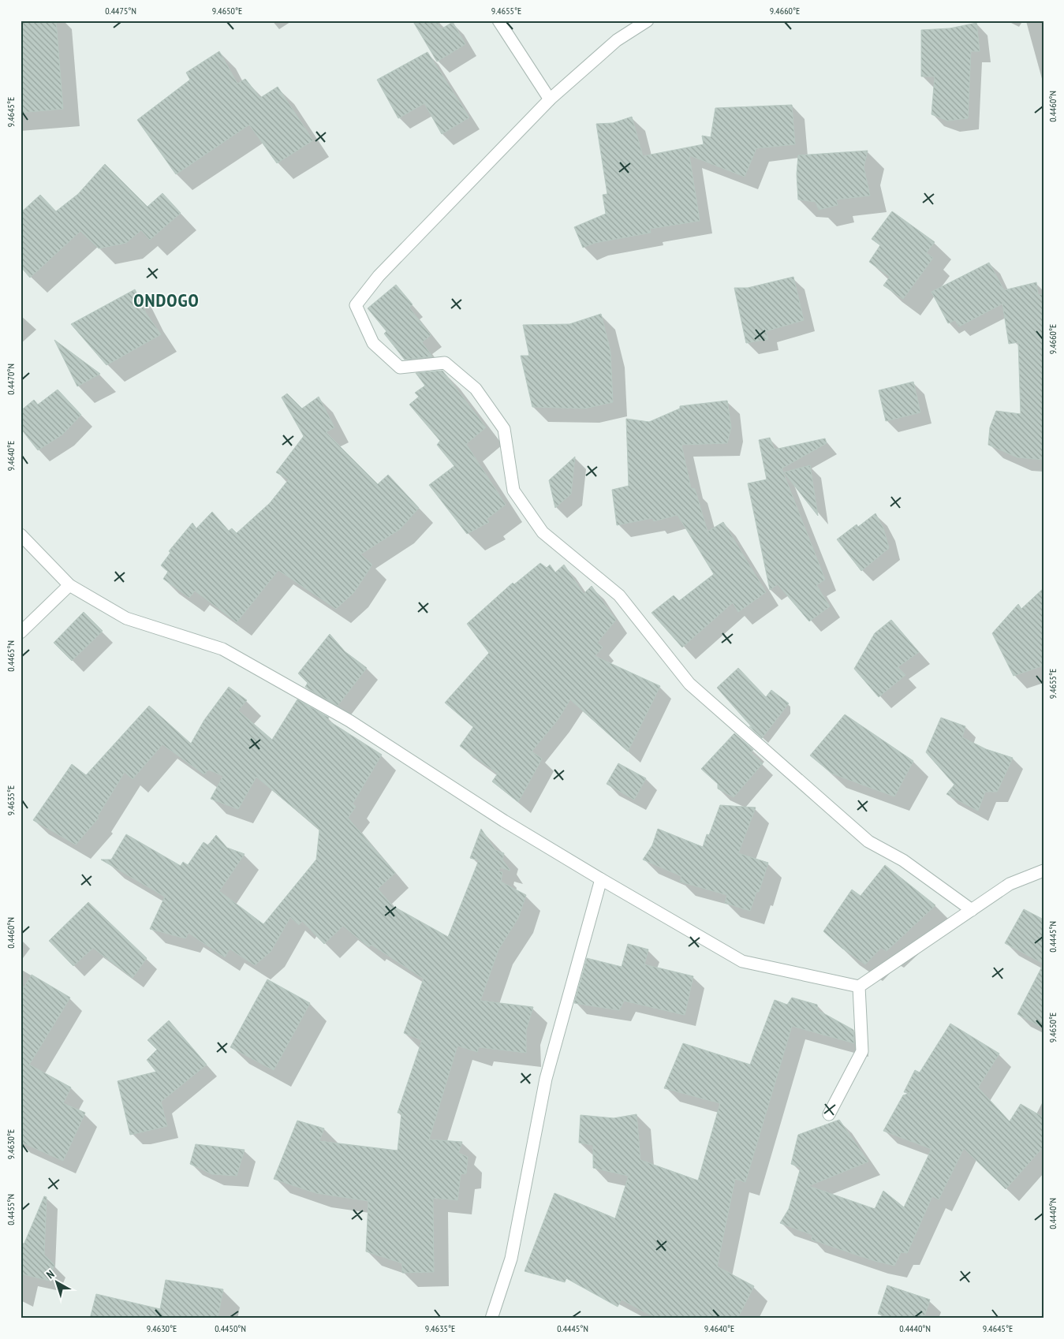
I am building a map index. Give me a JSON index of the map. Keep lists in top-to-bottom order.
{
  "districts": ["ONDOGO"],
  "north": "top left",
  "coordinates": [
    "0.4475°N",
    "9.4650°E",
    "9.4655°E",
    "9.4660°E",
    "0.4460°N",
    "9.4645°E",
    "0.4470°N",
    "9.4640°E",
    "0.4465°N",
    "9.4635°E",
    "0.4445°N",
    "9.4630°E",
    "0.4455°N",
    "0.4440°N",
    "0.4450°N"
  ]
}
